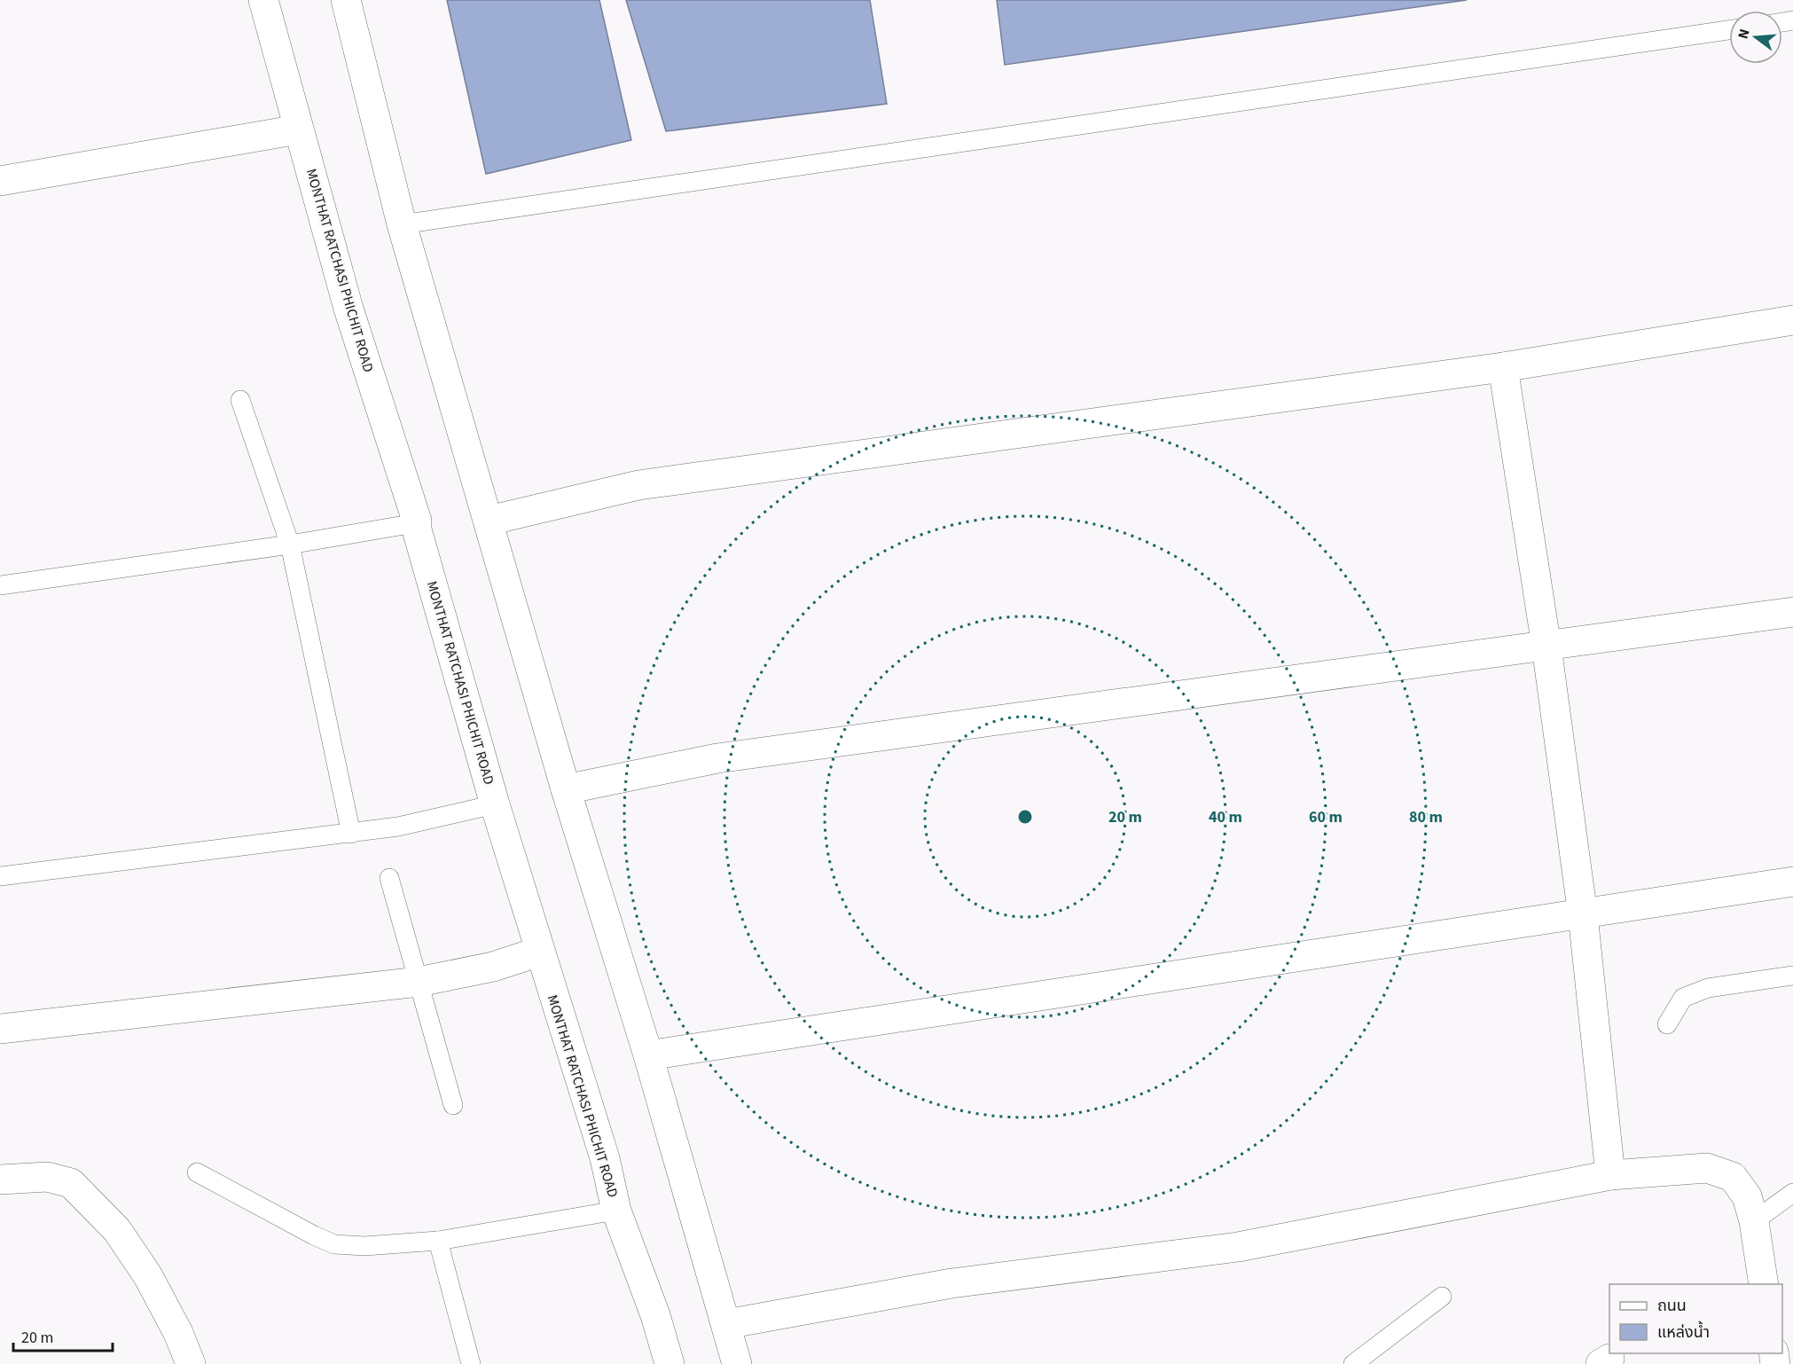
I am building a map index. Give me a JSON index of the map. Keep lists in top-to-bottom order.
{
  "streets": {
    "street": ["MONTHAT RATCHASI PHICHIT ROAD"]
  },
  "legend": ["ถนน", "แหล่งน้ำ"],
  "scale_bar": "20 m",
  "north": "left",
  "rings": [
    "20 m",
    "40 m",
    "60 m",
    "80 m"
  ]
}
